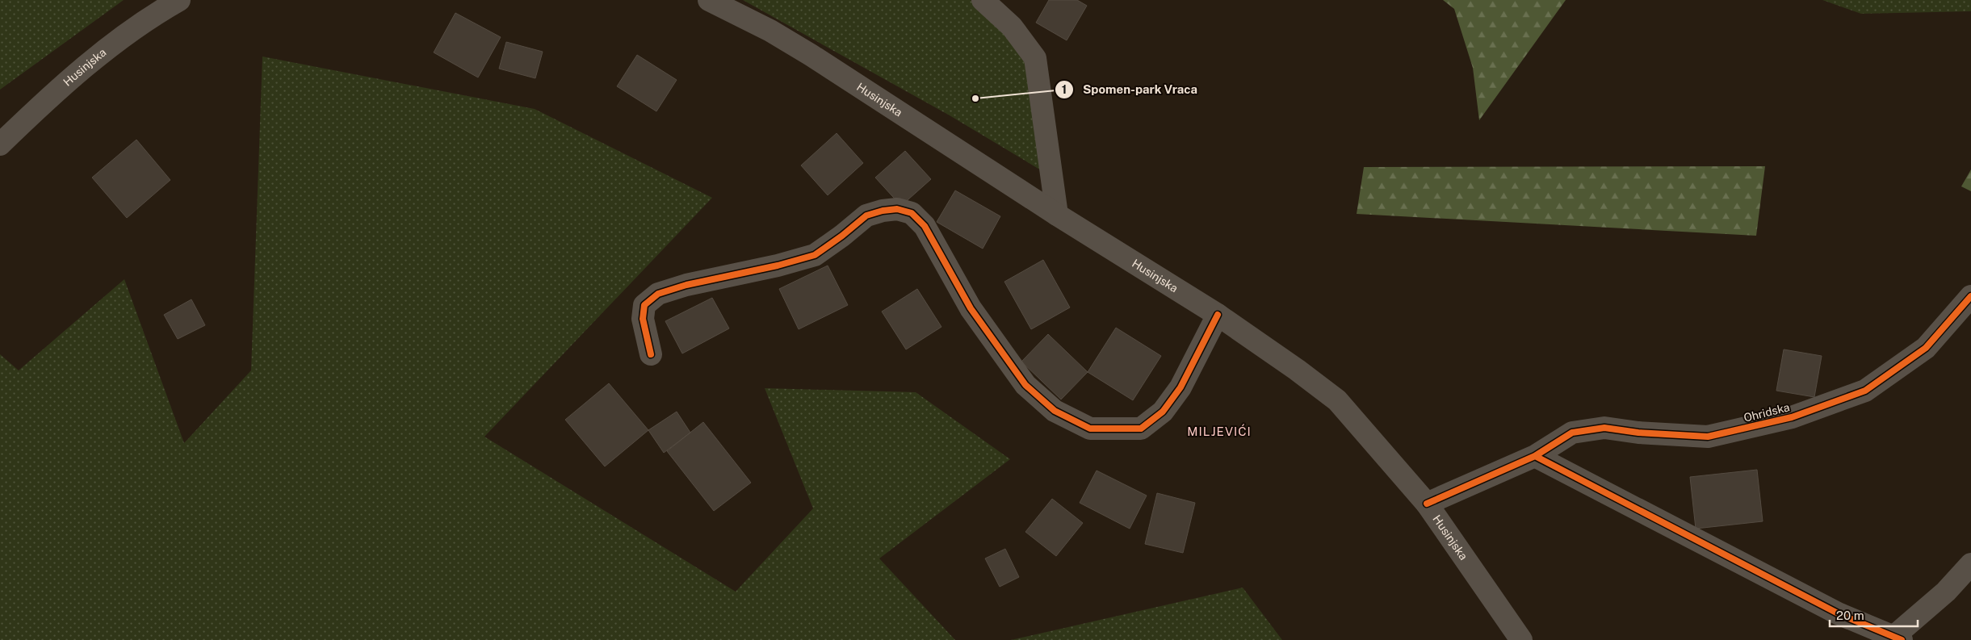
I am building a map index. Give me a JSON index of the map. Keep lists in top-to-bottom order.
{
  "streets": {
    "street": ["Husinjska", "Ohridska"]
  },
  "crossings": [
    ["Husinjska", "Ohridska"]
  ],
  "districts": ["MILJEVIĆI"],
  "places": ["Spomen-park Vraca"],
  "scale_bar": "20 m"
}
